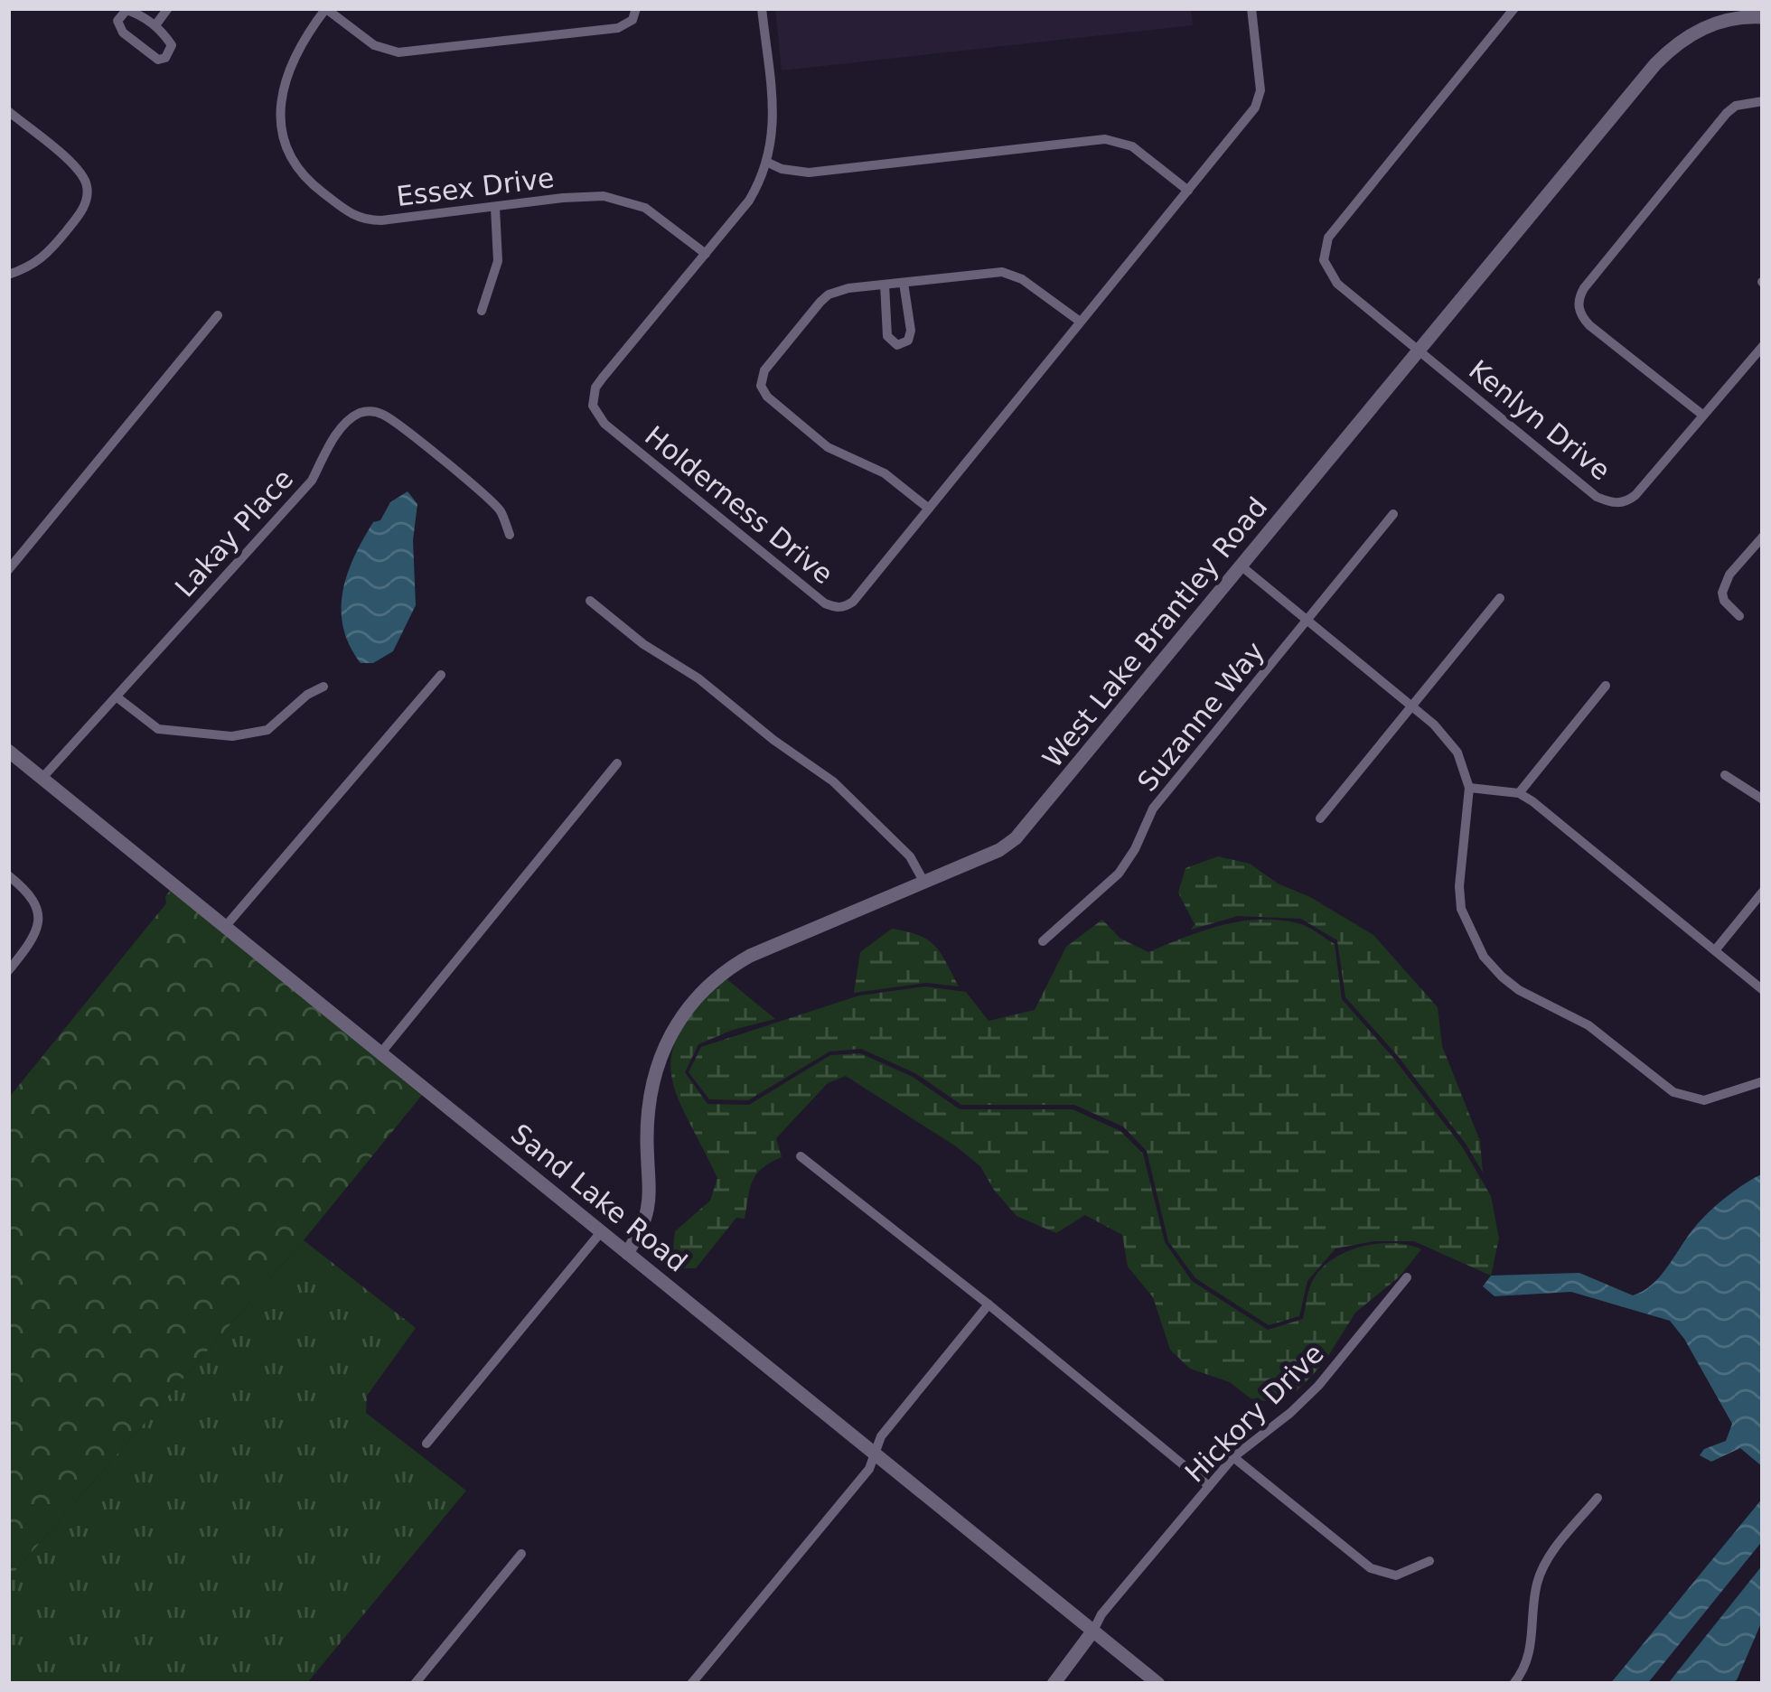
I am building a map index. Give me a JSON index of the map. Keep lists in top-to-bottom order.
{
  "streets": {
    "street": [
      "Essex Drive",
      "Kenlyn Drive",
      "Holderness Drive",
      "Lakay Place",
      "West Lake Brantley Road",
      "Suzanne Way",
      "Sand Lake Road",
      "Hickory Drive"
    ]
  },
  "crossings": [
    ["Essex Drive", "Holderness Drive"],
    ["Kenlyn Drive", "West Lake Brantley Road"],
    ["Lakay Place", "Sand Lake Road"],
    ["West Lake Brantley Road", "Sand Lake Road"],
    ["Sand Lake Road", "Hickory Drive"]
  ]
}
